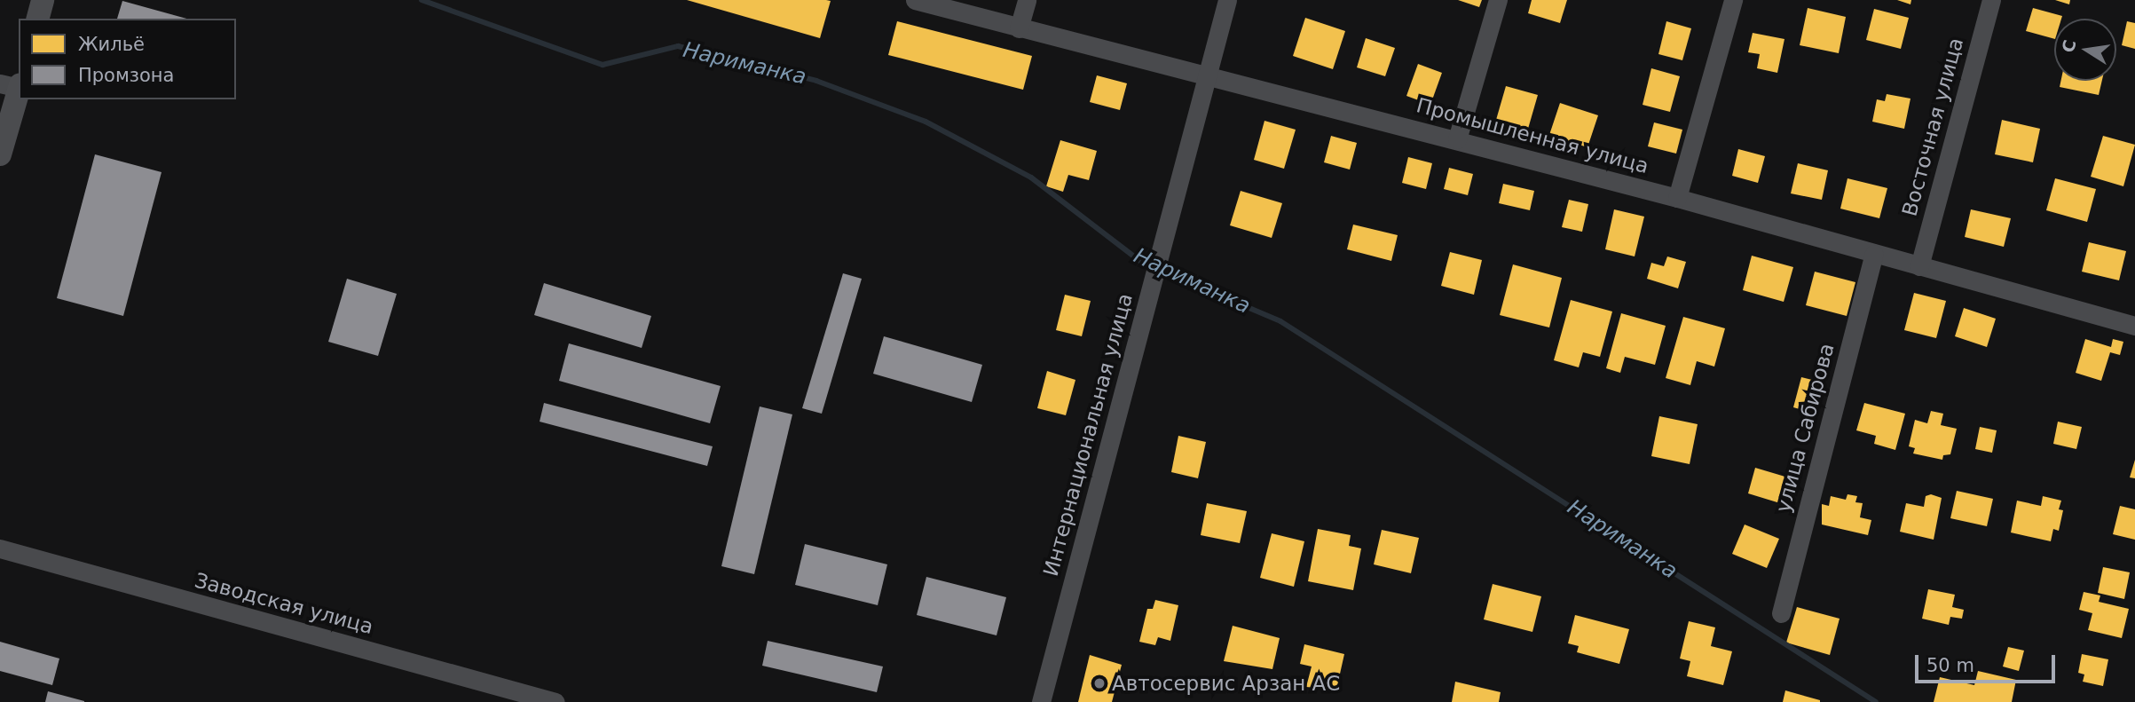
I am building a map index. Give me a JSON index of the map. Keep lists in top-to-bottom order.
{
  "streets": {
    "street": [
      "Восточная улица",
      "Промышленная улица",
      "улица Сабирова",
      "Интернациональная улица",
      "Заводская улица"
    ]
  },
  "crossings": [
    ["Восточная улица", "Промышленная улица"],
    ["Промышленная улица", "улица Сабирова"],
    ["Промышленная улица", "Интернациональная улица"]
  ],
  "water": ["Нариманка"],
  "places": ["Автосервис Арзан АС"],
  "legend": ["Жильё", "Промзона"],
  "scale_bar": "50 m",
  "north": "left"
}
